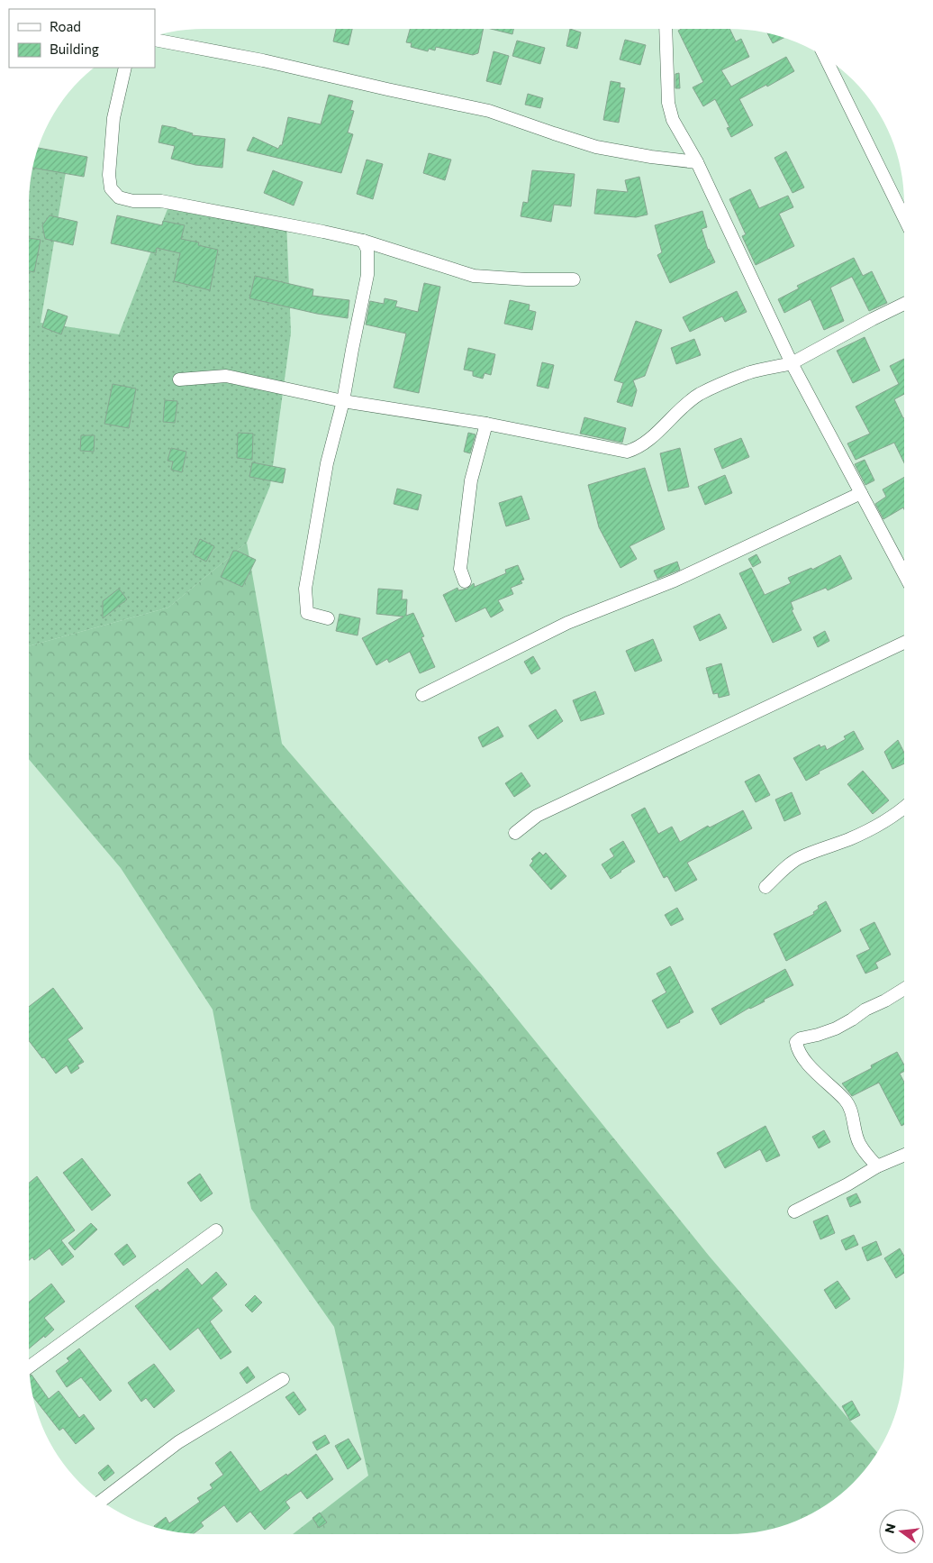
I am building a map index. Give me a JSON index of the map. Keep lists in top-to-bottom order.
{
  "legend": ["Road", "Building"],
  "north": "left"
}
